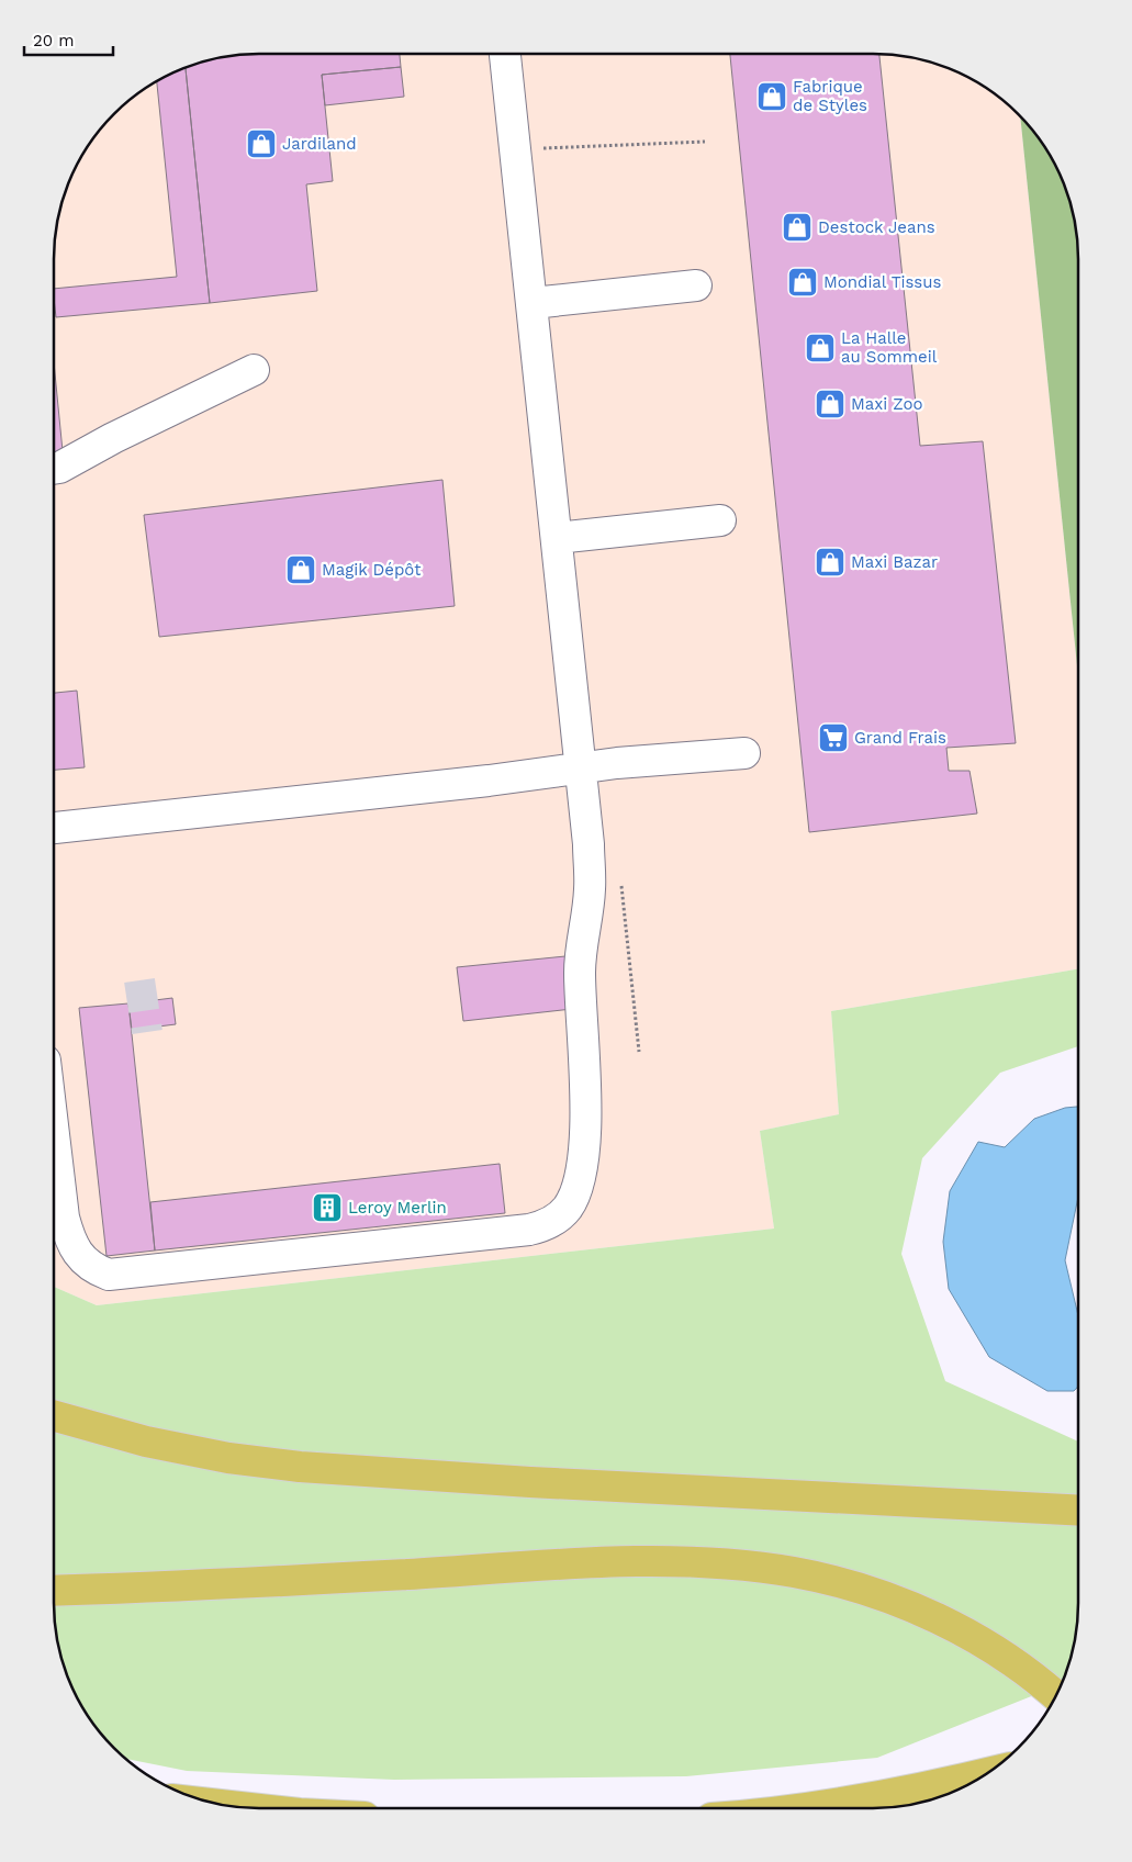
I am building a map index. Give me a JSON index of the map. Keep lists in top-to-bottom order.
{
  "places": {
    "shop": [
      "Fabrique de Styles",
      "Jardiland",
      "Destock Jeans",
      "Mondial Tissus",
      "La Halle au Sommeil",
      "Maxi Zoo",
      "Maxi Bazar",
      "Magik Dépôt"
    ],
    "supermarket": ["Grand Frais"],
    "building": ["Leroy Merlin"]
  },
  "scale_bar": "20 m"
}
